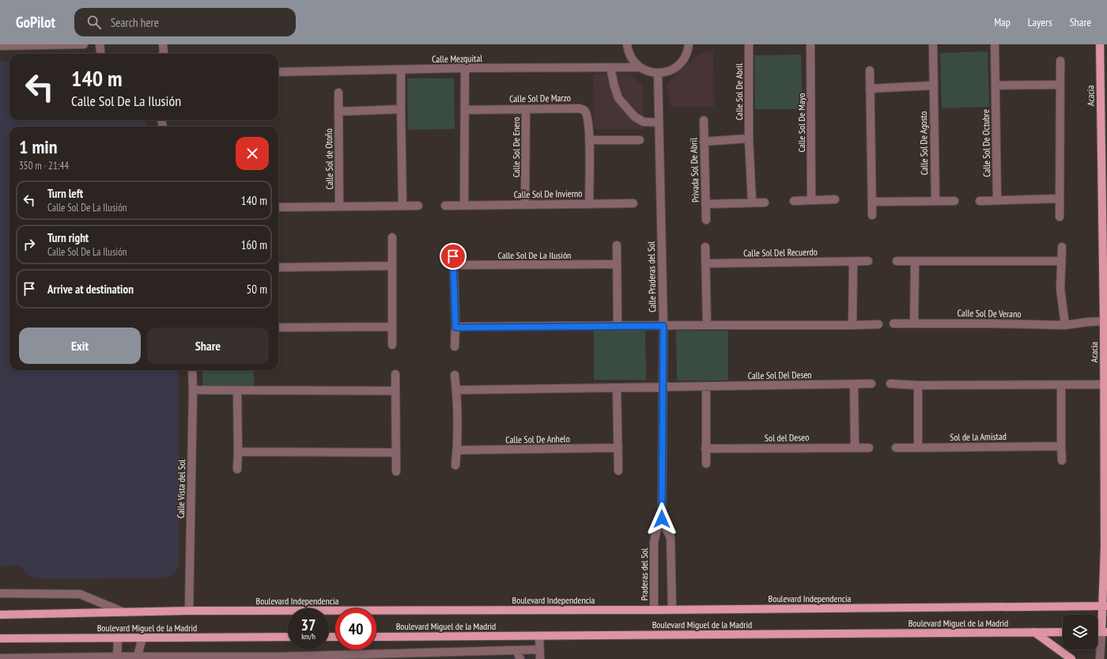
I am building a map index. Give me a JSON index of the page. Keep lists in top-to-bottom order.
{
  "streets": {
    "main road": ["Acacia", "Boulevard Independencia", "Boulevard Miguel de la Madrid"],
    "street": [
      "Calle Mezquital",
      "Calle Sol De Abril",
      "Calle Sol De Marzo",
      "Calle Sol De Mayo",
      "Calle Sol De Agosto",
      "Calle Sol De Octubre",
      "Calle Sol De Enero",
      "Calle Sol de Otoño",
      "Privada Sol De Abril",
      "Calle Sol De Invierno",
      "Calle Sol Del Recuerdo",
      "Calle Sol De La Ilusión",
      "Calle Praderas del Sol",
      "Calle Sol De Verano",
      "Calle Sol Del Deseo",
      "Sol de la Amistad",
      "Sol del Deseo",
      "Calle Sol De Anhelo",
      "Calle Vista del Sol",
      "Praderas del Sol"
    ]
  },
  "crossings": [
    ["Acacia", "Calle Sol De Verano"],
    ["Acacia", "Boulevard Independencia"],
    ["Calle Sol De Marzo", "Calle Sol De Enero"],
    ["Calle Sol De Marzo", "Calle Sol De Invierno"],
    ["Calle Sol De Enero", "Calle Sol De Invierno"],
    ["Calle Praderas del Sol", "Calle Sol Del Deseo"],
    ["Calle Praderas del Sol", "Praderas del Sol"],
    ["Calle Vista del Sol", "Boulevard Independencia"],
    ["Praderas del Sol", "Boulevard Independencia"]
  ],
  "page": {
    "header": "GoPilot",
    "search": "Search here",
    "nav": ["Map", "Layers", "Share"],
    "turn": ["140 m", "Calle Sol De La Ilusión"],
    "heading": ["1 min", "350 m · 21:44"],
    "list": [
      {
        "name": "Turn left",
        "note": "Calle Sol De La Ilusión",
        "value": "140 m"
      },
      {
        "name": "Turn right",
        "note": "Calle Sol De La Ilusión",
        "value": "160 m"
      },
      {
        "name": "Arrive at destination",
        "value": "50 m"
      }
    ],
    "buttons": ["Exit", "Share"],
    "speed": "37 km/h",
    "limit": "40"
  }
}
